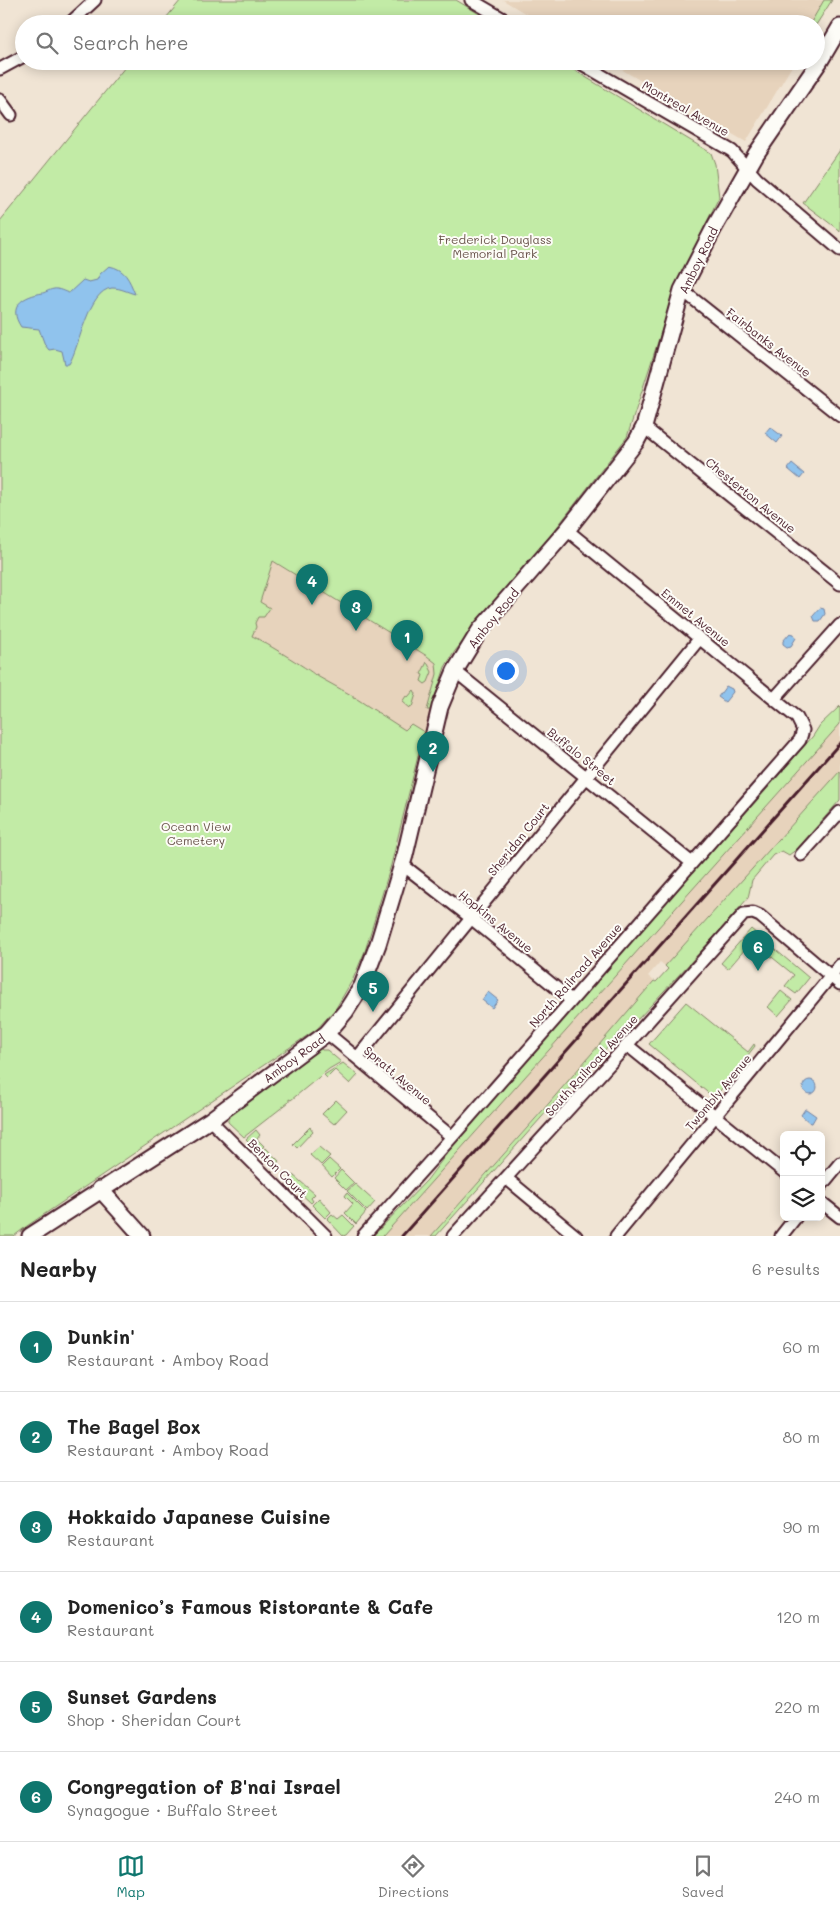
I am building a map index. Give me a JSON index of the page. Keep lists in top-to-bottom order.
{
  "streets": {
    "main road": ["Amboy Road"],
    "street": [
      "Montreal Avenue",
      "Fairbanks Avenue",
      "Chesterton Avenue",
      "Emmet Avenue",
      "Buffalo Street",
      "Sheridan Court",
      "Hopkins Avenue",
      "North Railroad Avenue",
      "South Railroad Avenue",
      "Spratt Avenue",
      "Twombly Avenue",
      "Benton Court"
    ]
  },
  "crossings": [
    ["Montreal Avenue", "Amboy Road"],
    ["Amboy Road", "Fairbanks Avenue"],
    ["Amboy Road", "Chesterton Avenue"],
    ["Amboy Road", "Emmet Avenue"],
    ["Amboy Road", "Buffalo Street"],
    ["Amboy Road", "Hopkins Avenue"],
    ["Amboy Road", "Spratt Avenue"],
    ["Amboy Road", "Benton Court"],
    ["Emmet Avenue", "Sheridan Court"],
    ["Emmet Avenue", "North Railroad Avenue"],
    ["Buffalo Street", "Sheridan Court"],
    ["Buffalo Street", "North Railroad Avenue"],
    ["Sheridan Court", "Hopkins Avenue"],
    ["Sheridan Court", "Spratt Avenue"],
    ["Hopkins Avenue", "North Railroad Avenue"],
    ["North Railroad Avenue", "Spratt Avenue"],
    ["South Railroad Avenue", "Twombly Avenue"]
  ],
  "parks": ["Frederick Douglass Memorial Park", "Ocean View Cemetery"],
  "page": {
    "search": "Search here",
    "pins": [
      "4",
      "3",
      "1",
      "2",
      "6",
      "5"
    ],
    "heading": ["Nearby", "6 results"],
    "list": [
      {
        "mark": "1",
        "name": "Dunkin'",
        "note": "Restaurant · Amboy Road",
        "value": "60 m"
      },
      {
        "mark": "2",
        "name": "The Bagel Box",
        "note": "Restaurant · Amboy Road",
        "value": "80 m"
      },
      {
        "mark": "3",
        "name": "Hokkaido Japanese Cuisine",
        "note": "Restaurant",
        "value": "90 m"
      },
      {
        "mark": "4",
        "name": "Domenico’s Famous Ristorante & Cafe",
        "note": "Restaurant",
        "value": "120 m"
      },
      {
        "mark": "5",
        "name": "Sunset Gardens",
        "note": "Shop · Sheridan Court",
        "value": "220 m"
      },
      {
        "mark": "6",
        "name": "Congregation of B'nai Israel",
        "note": "Synagogue · Buffalo Street",
        "value": "240 m"
      }
    ],
    "nav": ["Map", "Directions", "Saved"]
  }
}
